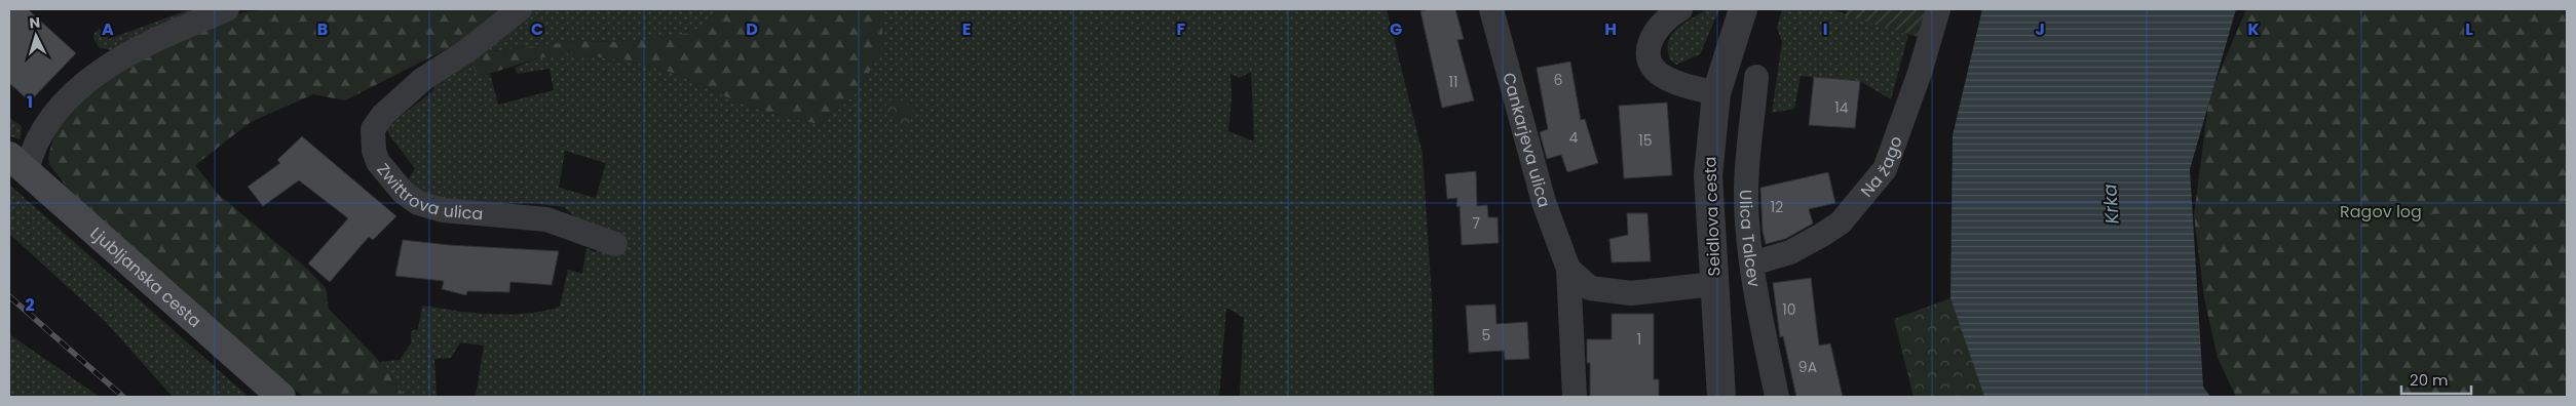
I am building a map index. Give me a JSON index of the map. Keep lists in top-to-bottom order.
{
  "streets": {
    "main road": ["Ljubljanska cesta"],
    "street": [
      "Cankarjeva ulica",
      "Na žago",
      "Zwittrova ulica",
      "Seidlova cesta",
      "Ulica Talcev"
    ]
  },
  "crossings": [
    ["Cankarjeva ulica", "Seidlova cesta"],
    ["Na žago", "Ulica Talcev"]
  ],
  "water": ["Krka"],
  "parks": ["Ragov log"],
  "house_numbers": [
    "6",
    "11",
    "14",
    "4",
    "15",
    "12",
    "7",
    "10",
    "5",
    "1",
    "9A"
  ],
  "scale_bar": "20 m",
  "north": "top",
  "grid": {
    "columns": [
      "A",
      "B",
      "C",
      "D",
      "E",
      "F",
      "G",
      "H",
      "I",
      "J",
      "K",
      "L"
    ],
    "rows": ["1", "2"]
  }
}
